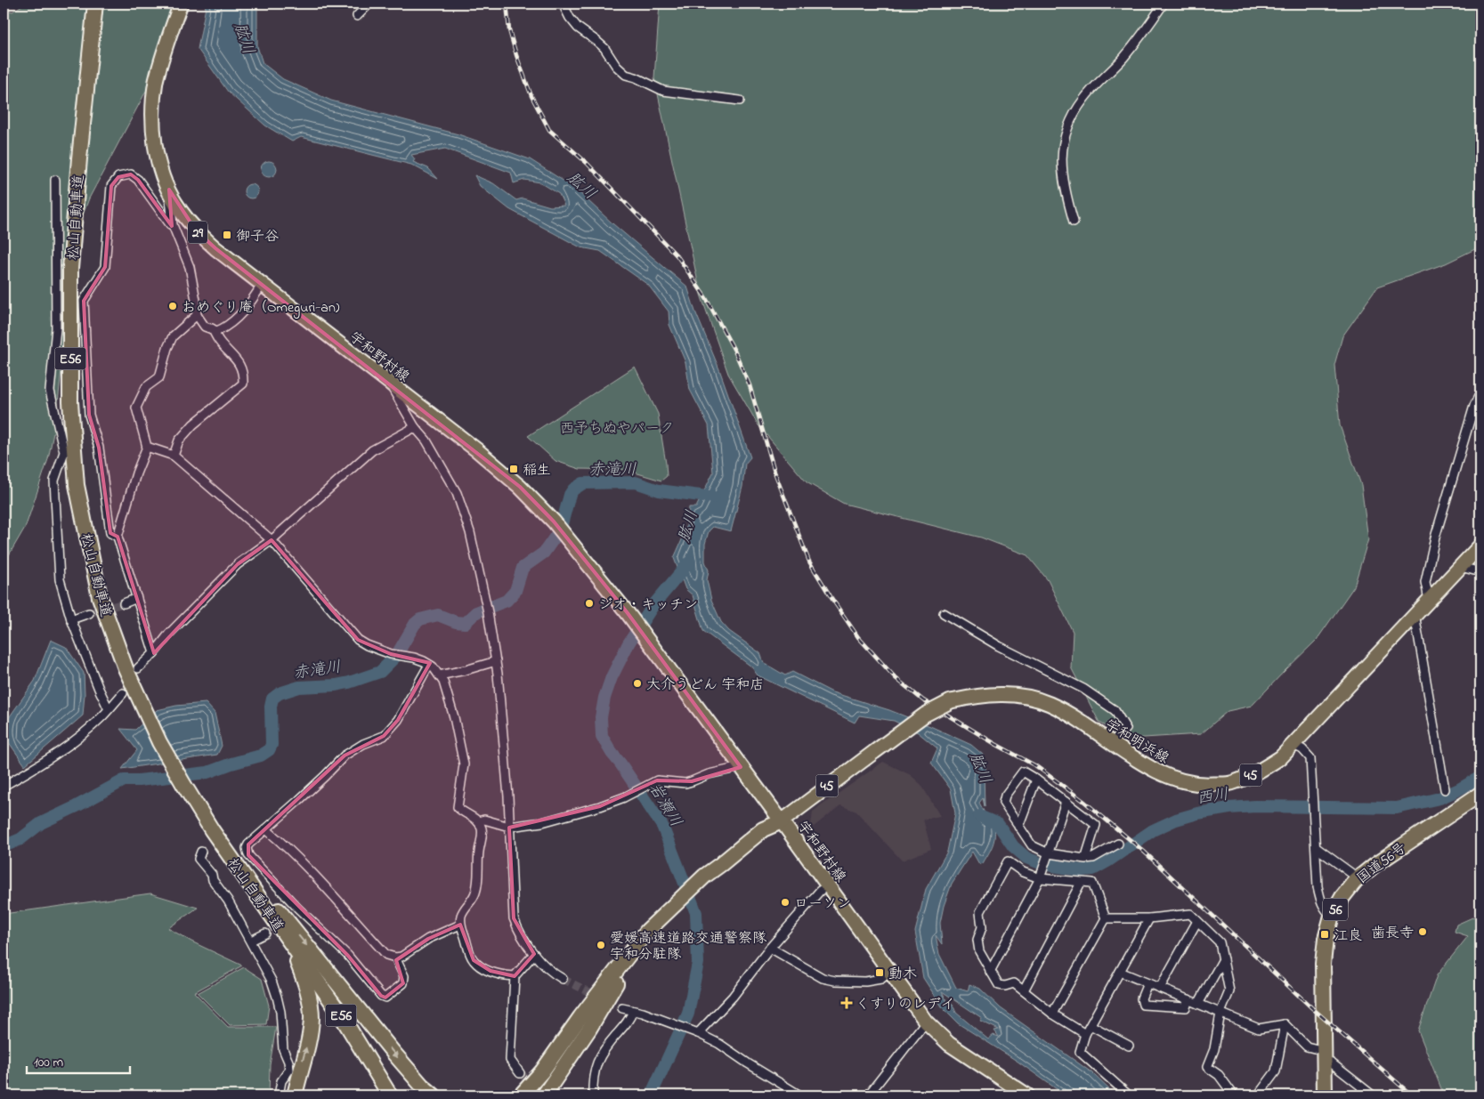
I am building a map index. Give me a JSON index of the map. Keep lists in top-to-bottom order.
{
  "streets": {
    "highway": [
      "松山自動車道",
      "E56",
      "国道56号",
      "56"
    ],
    "main road": [
      "29",
      "宇和野村線",
      "宇和明浜線",
      "45"
    ]
  },
  "crossings": [
    ["宇和野村線", "宇和明浜線"]
  ],
  "water": [
    "肱川",
    "赤滝川",
    "西川",
    "岩瀬川"
  ],
  "parks": ["西予ちぬやパーク"],
  "places": {
    "transit": [
      "御子谷",
      "稲生",
      "江良",
      "動木"
    ],
    "other": [
      "おめぐり庵（Omeguri-an)",
      "ジオ・キッチン",
      "大介うどん 宇和店",
      "ローソン",
      "歯長寺",
      "愛媛高速道路交通警察隊 宇和分駐隊"
    ],
    "health": ["くすりのレデイ"]
  },
  "scale_bar": "100 m"
}
